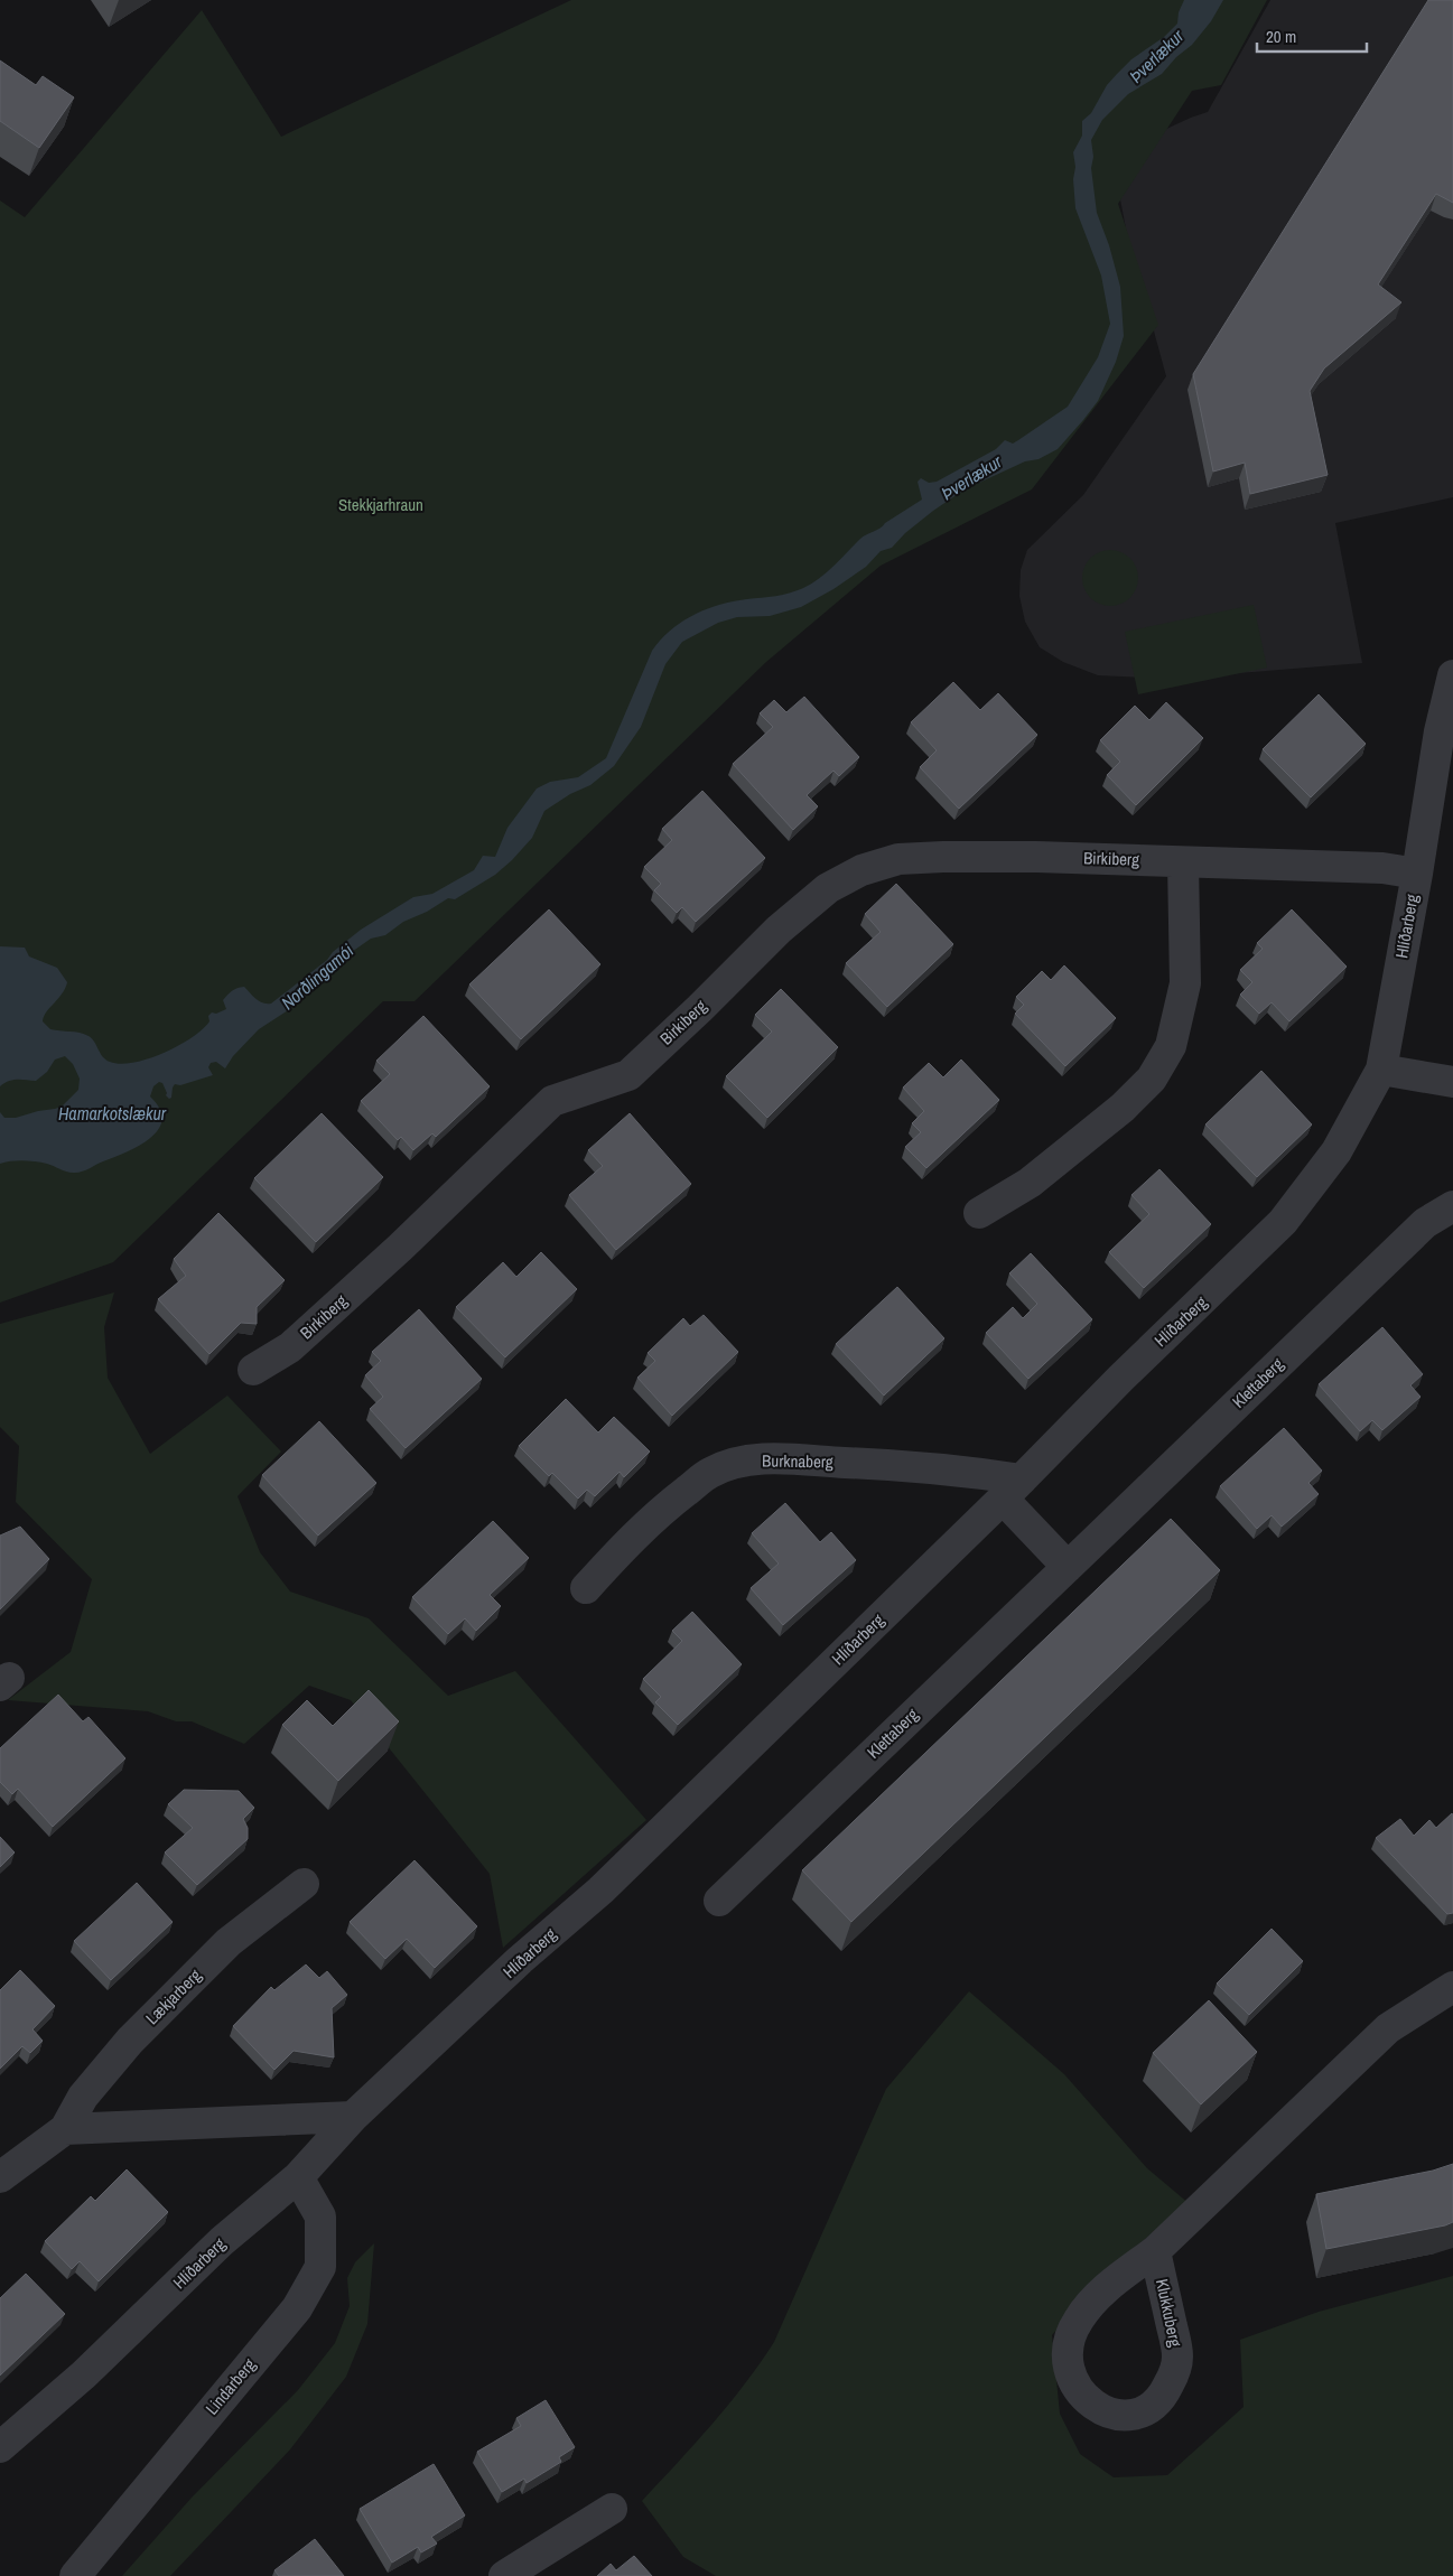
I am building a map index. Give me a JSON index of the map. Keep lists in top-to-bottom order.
{
  "streets": {
    "street": [
      "Birkiberg",
      "Hlíðarberg",
      "Klettaberg",
      "Burknaberg",
      "Lækjarberg",
      "Klukkuberg",
      "Lindarberg"
    ]
  },
  "crossings": [
    ["Birkiberg", "Hlíðarberg"],
    ["Hlíðarberg", "Burknaberg"],
    ["Hlíðarberg", "Lindarberg"]
  ],
  "water": ["Þverlækur", "Norðlingamói", "Hamarkotslækur"],
  "parks": ["Stekkjarhraun"],
  "scale_bar": "20 m"
}
